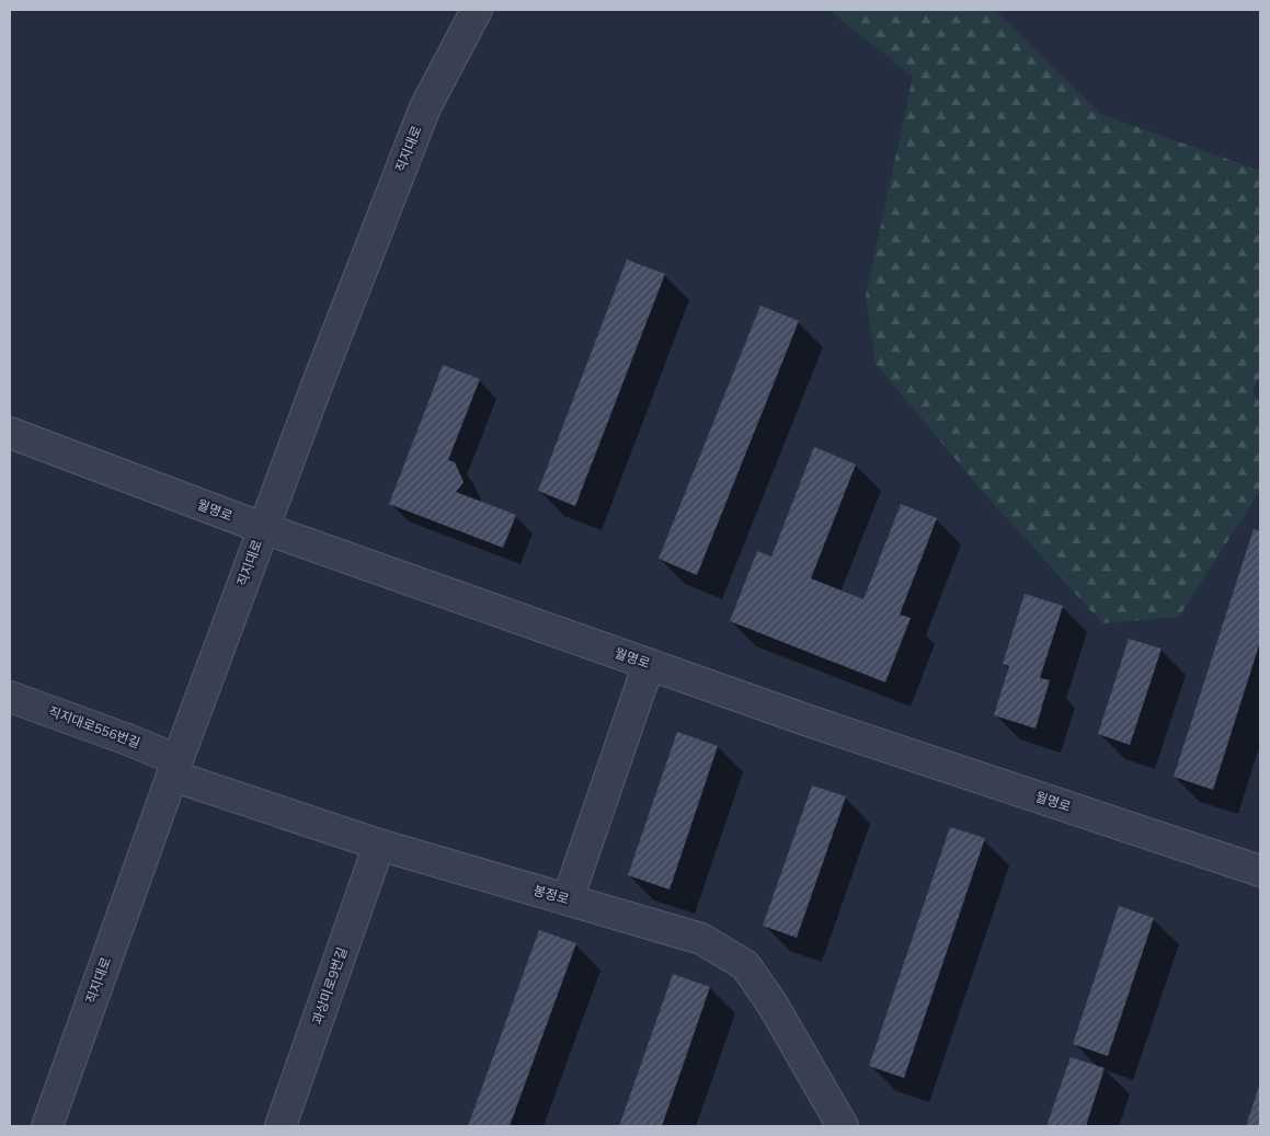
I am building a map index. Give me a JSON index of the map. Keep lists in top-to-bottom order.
{
  "streets": {
    "street": [
      "직지대로",
      "월명로",
      "직지대로556번길",
      "봉정로",
      "과상미로9번길"
    ]
  },
  "crossings": [
    ["직지대로", "월명로"],
    ["직지대로", "직지대로556번길"],
    ["직지대로", "봉정로"],
    ["직지대로556번길", "봉정로"],
    ["봉정로", "과상미로9번길"]
  ]
}
